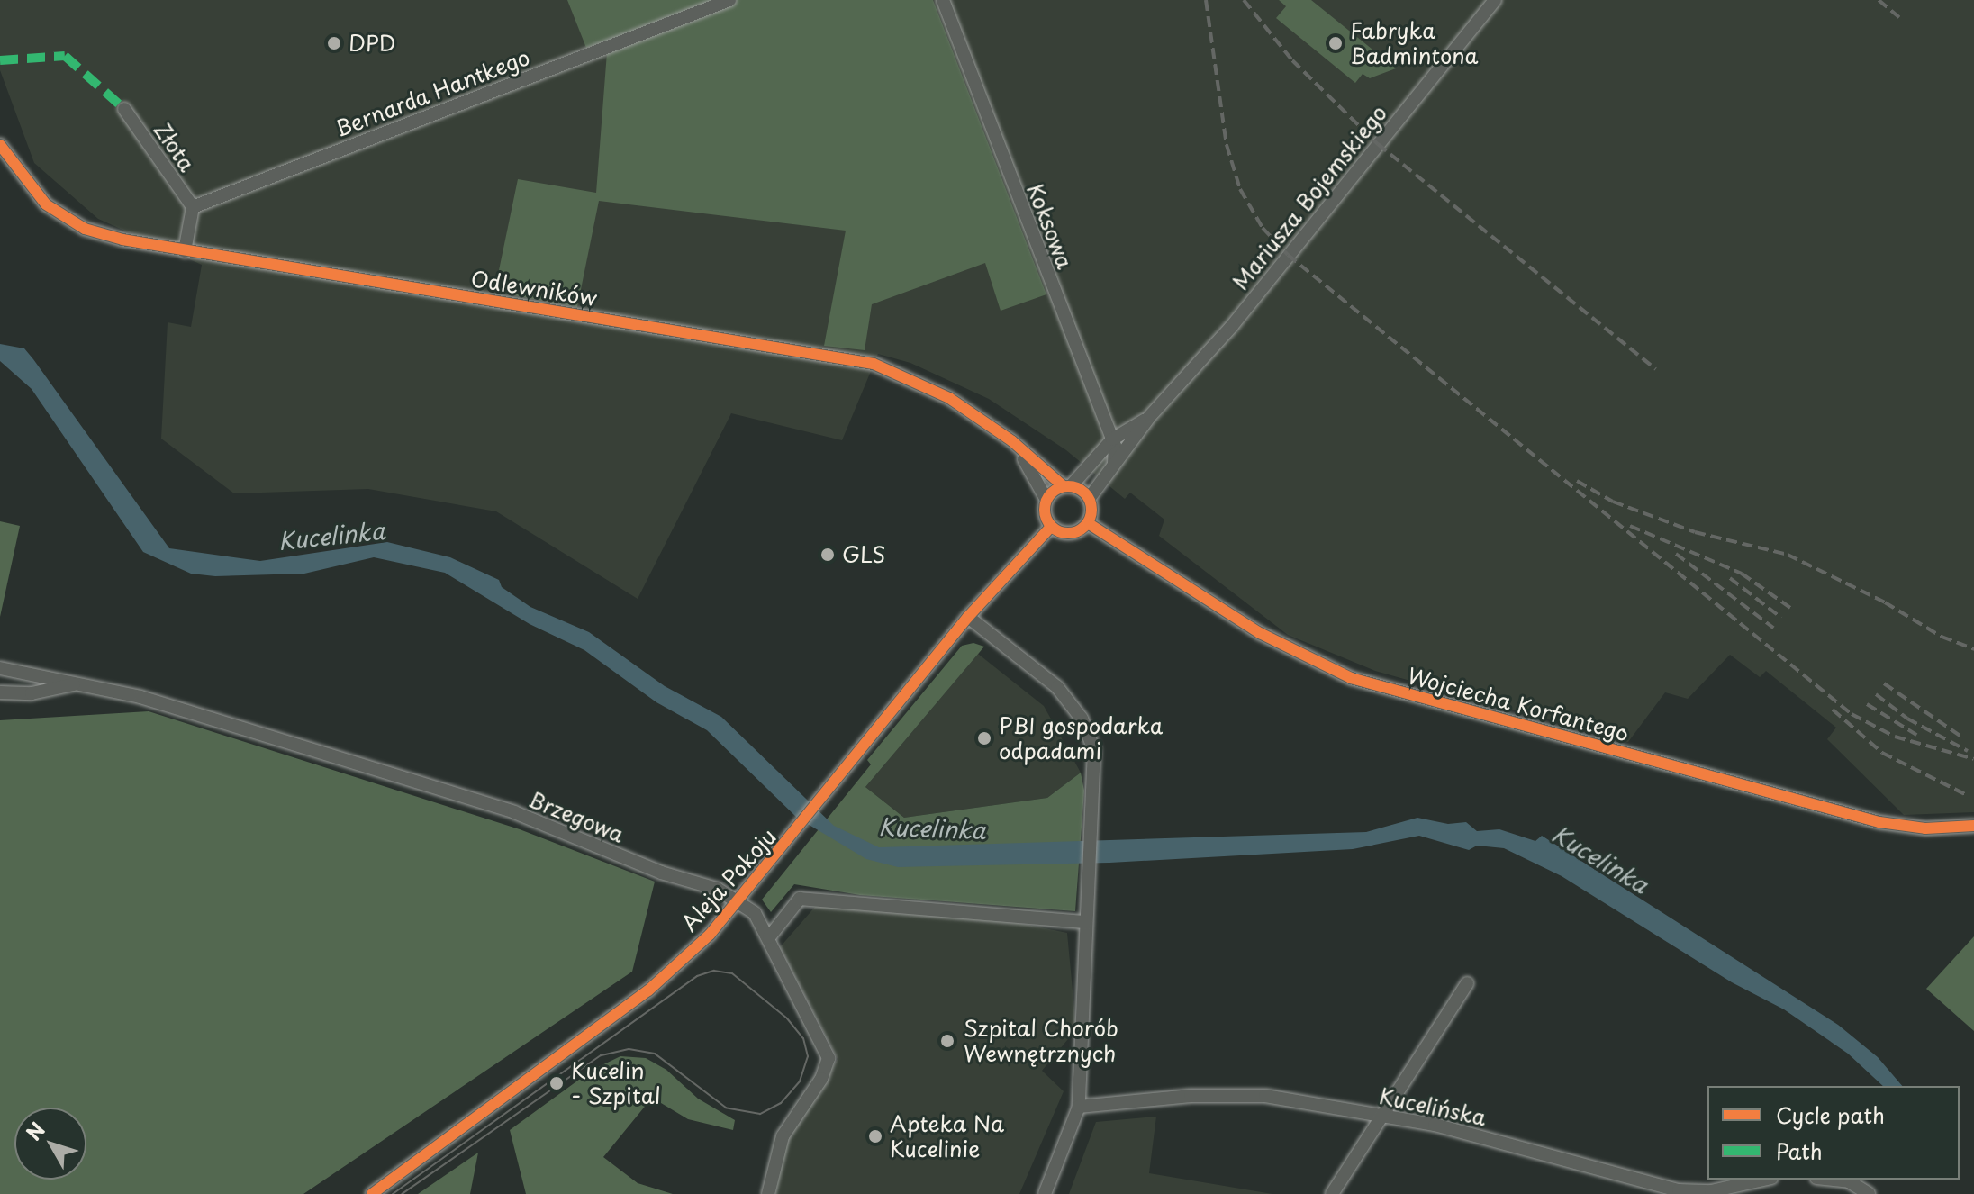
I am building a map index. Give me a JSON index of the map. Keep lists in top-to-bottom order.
{
  "streets": {
    "street": [
      "Bernarda Hantkego",
      "Złota",
      "Mariusza Bojemskiego",
      "Koksowa",
      "Odlewników",
      "Wojciecha Korfantego",
      "Brzegowa",
      "Aleja Pokoju",
      "Kucelińska"
    ]
  },
  "crossings": [
    ["Bernarda Hantkego", "Złota"],
    ["Mariusza Bojemskiego", "Koksowa"],
    ["Mariusza Bojemskiego", "Odlewników"],
    ["Mariusza Bojemskiego", "Wojciecha Korfantego"],
    ["Mariusza Bojemskiego", "Aleja Pokoju"],
    ["Odlewników", "Wojciecha Korfantego"],
    ["Odlewników", "Aleja Pokoju"],
    ["Wojciecha Korfantego", "Aleja Pokoju"],
    ["Brzegowa", "Aleja Pokoju"]
  ],
  "water": ["Kucelinka"],
  "places": [
    "DPD",
    "Fabryka Badmintona",
    "GLS",
    "PBI gospodarka odpadami",
    "Szpital Chorób Wewnętrznych",
    "Kucelin - Szpital",
    "Apteka Na Kucelinie"
  ],
  "legend": ["Cycle path", "Path"],
  "north": "top left"
}
